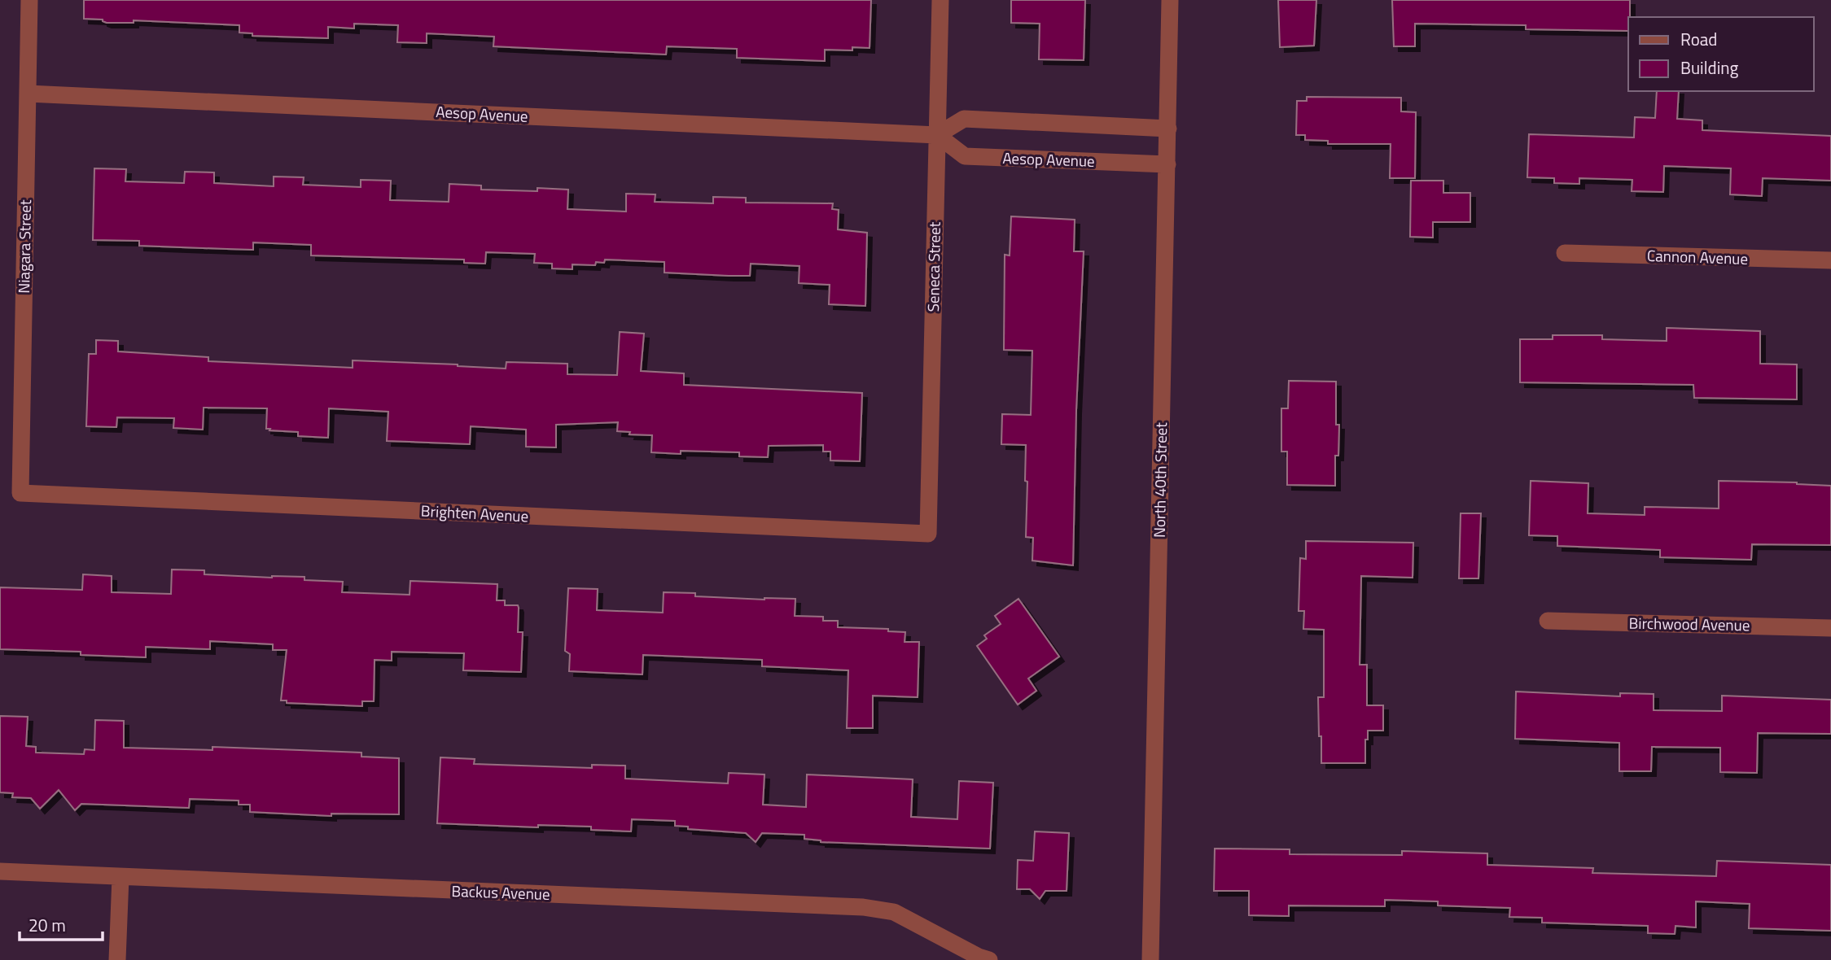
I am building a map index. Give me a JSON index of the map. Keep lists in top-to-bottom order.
{
  "streets": {
    "street": [
      "Aesop Avenue",
      "Niagara Street",
      "Cannon Avenue",
      "Seneca Street",
      "North 40th Street",
      "Brighten Avenue",
      "Birchwood Avenue",
      "Backus Avenue"
    ]
  },
  "crossings": [
    ["Aesop Avenue", "Niagara Street"],
    ["Aesop Avenue", "Seneca Street"],
    ["Aesop Avenue", "North 40th Street"],
    ["Niagara Street", "Brighten Avenue"],
    ["Seneca Street", "Brighten Avenue"]
  ],
  "legend": ["Road", "Building"],
  "scale_bar": "20 m"
}
